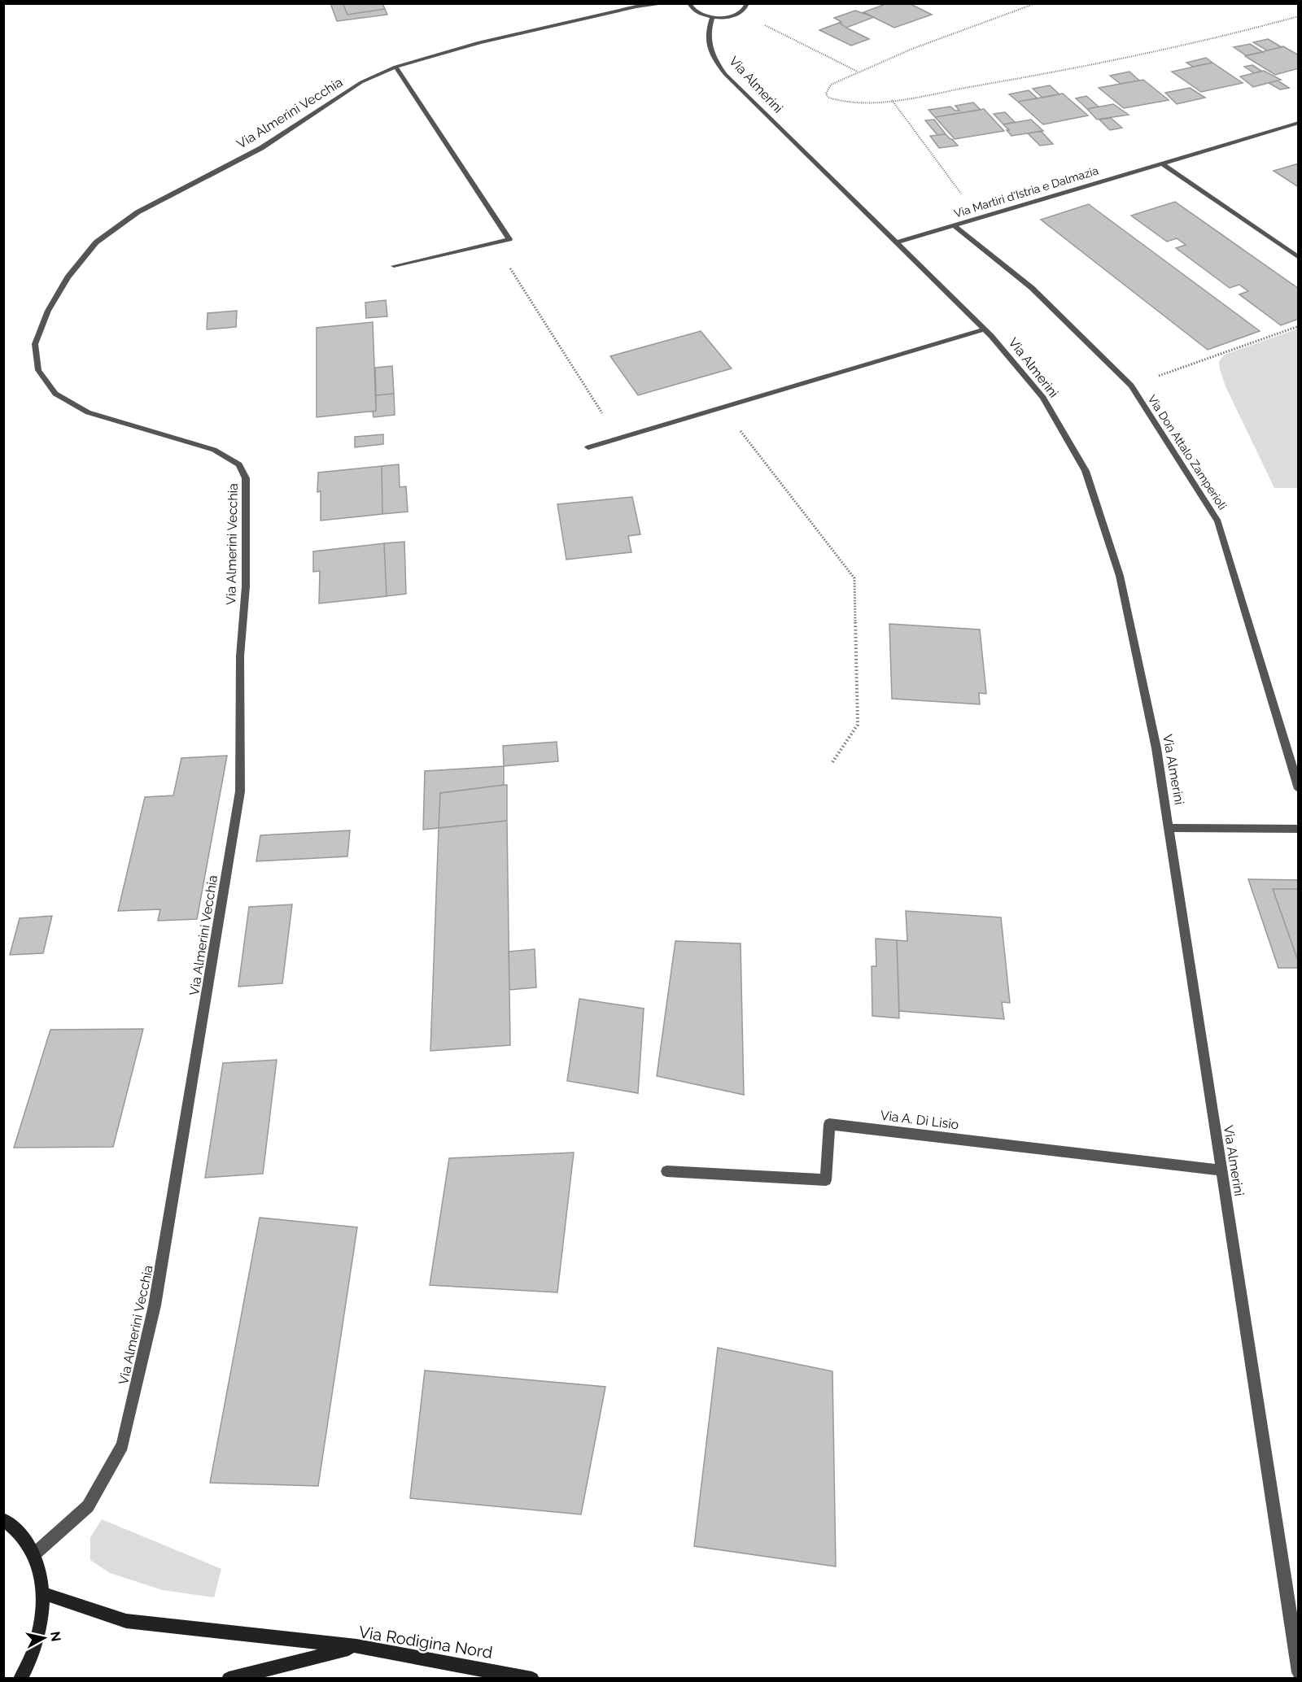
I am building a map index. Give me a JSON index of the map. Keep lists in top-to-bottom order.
{
  "streets": {
    "main road": ["Via Rodigina Nord"],
    "street": [
      "Via Almerini",
      "Via Almerini Vecchia",
      "Via Martiri d'Istria e Dalmazia",
      "Via Don Attalo Zamperioli",
      "Via A. Di Lisio"
    ]
  },
  "crossings": [
    ["Via Almerini", "Via Martiri d'Istria e Dalmazia"],
    ["Via Almerini", "Via A. Di Lisio"],
    ["Via Martiri d'Istria e Dalmazia", "Via Don Attalo Zamperioli"]
  ],
  "north": "right"
}
